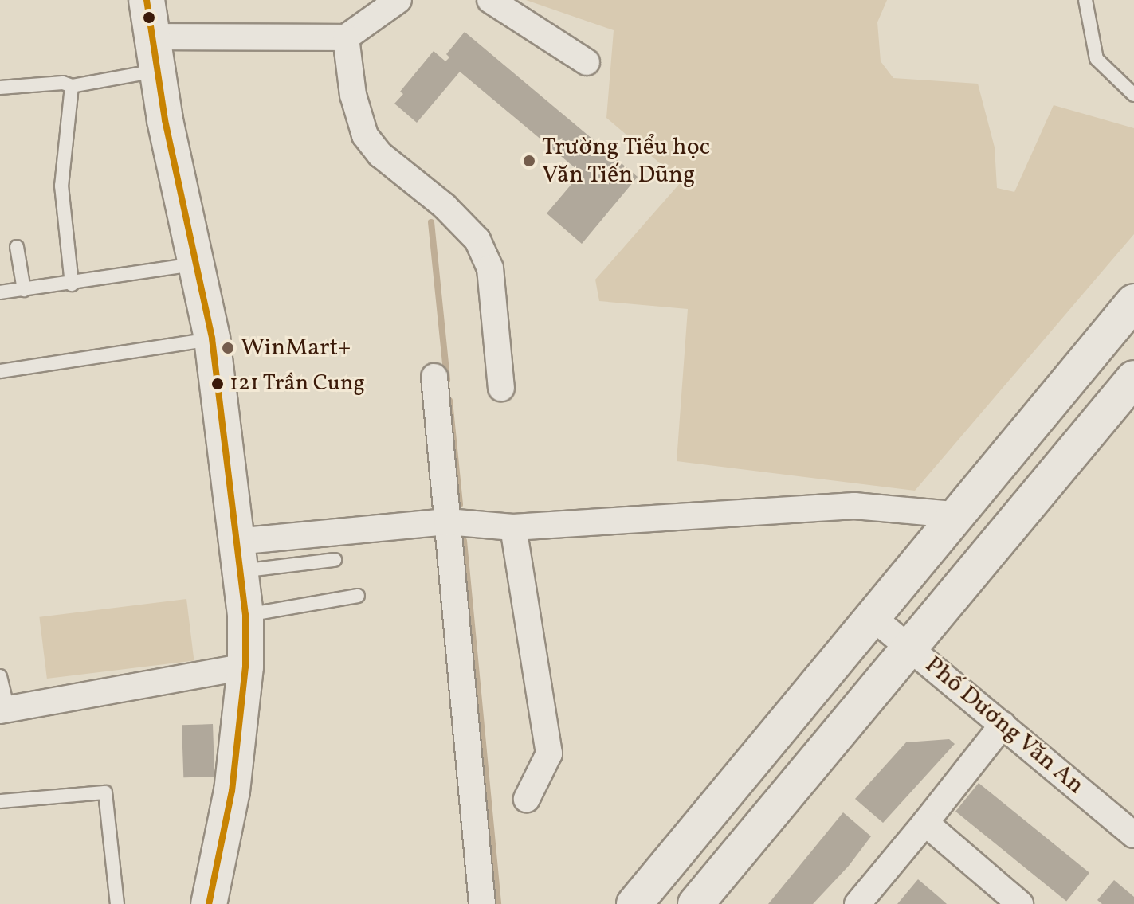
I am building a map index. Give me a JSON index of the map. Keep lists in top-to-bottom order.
{
  "streets": {
    "street": ["Phố Dương Văn An"]
  },
  "places": ["Trường Tiểu học Văn Tiến Dũng", "WinMart+", "121 Trần Cung"]
}
